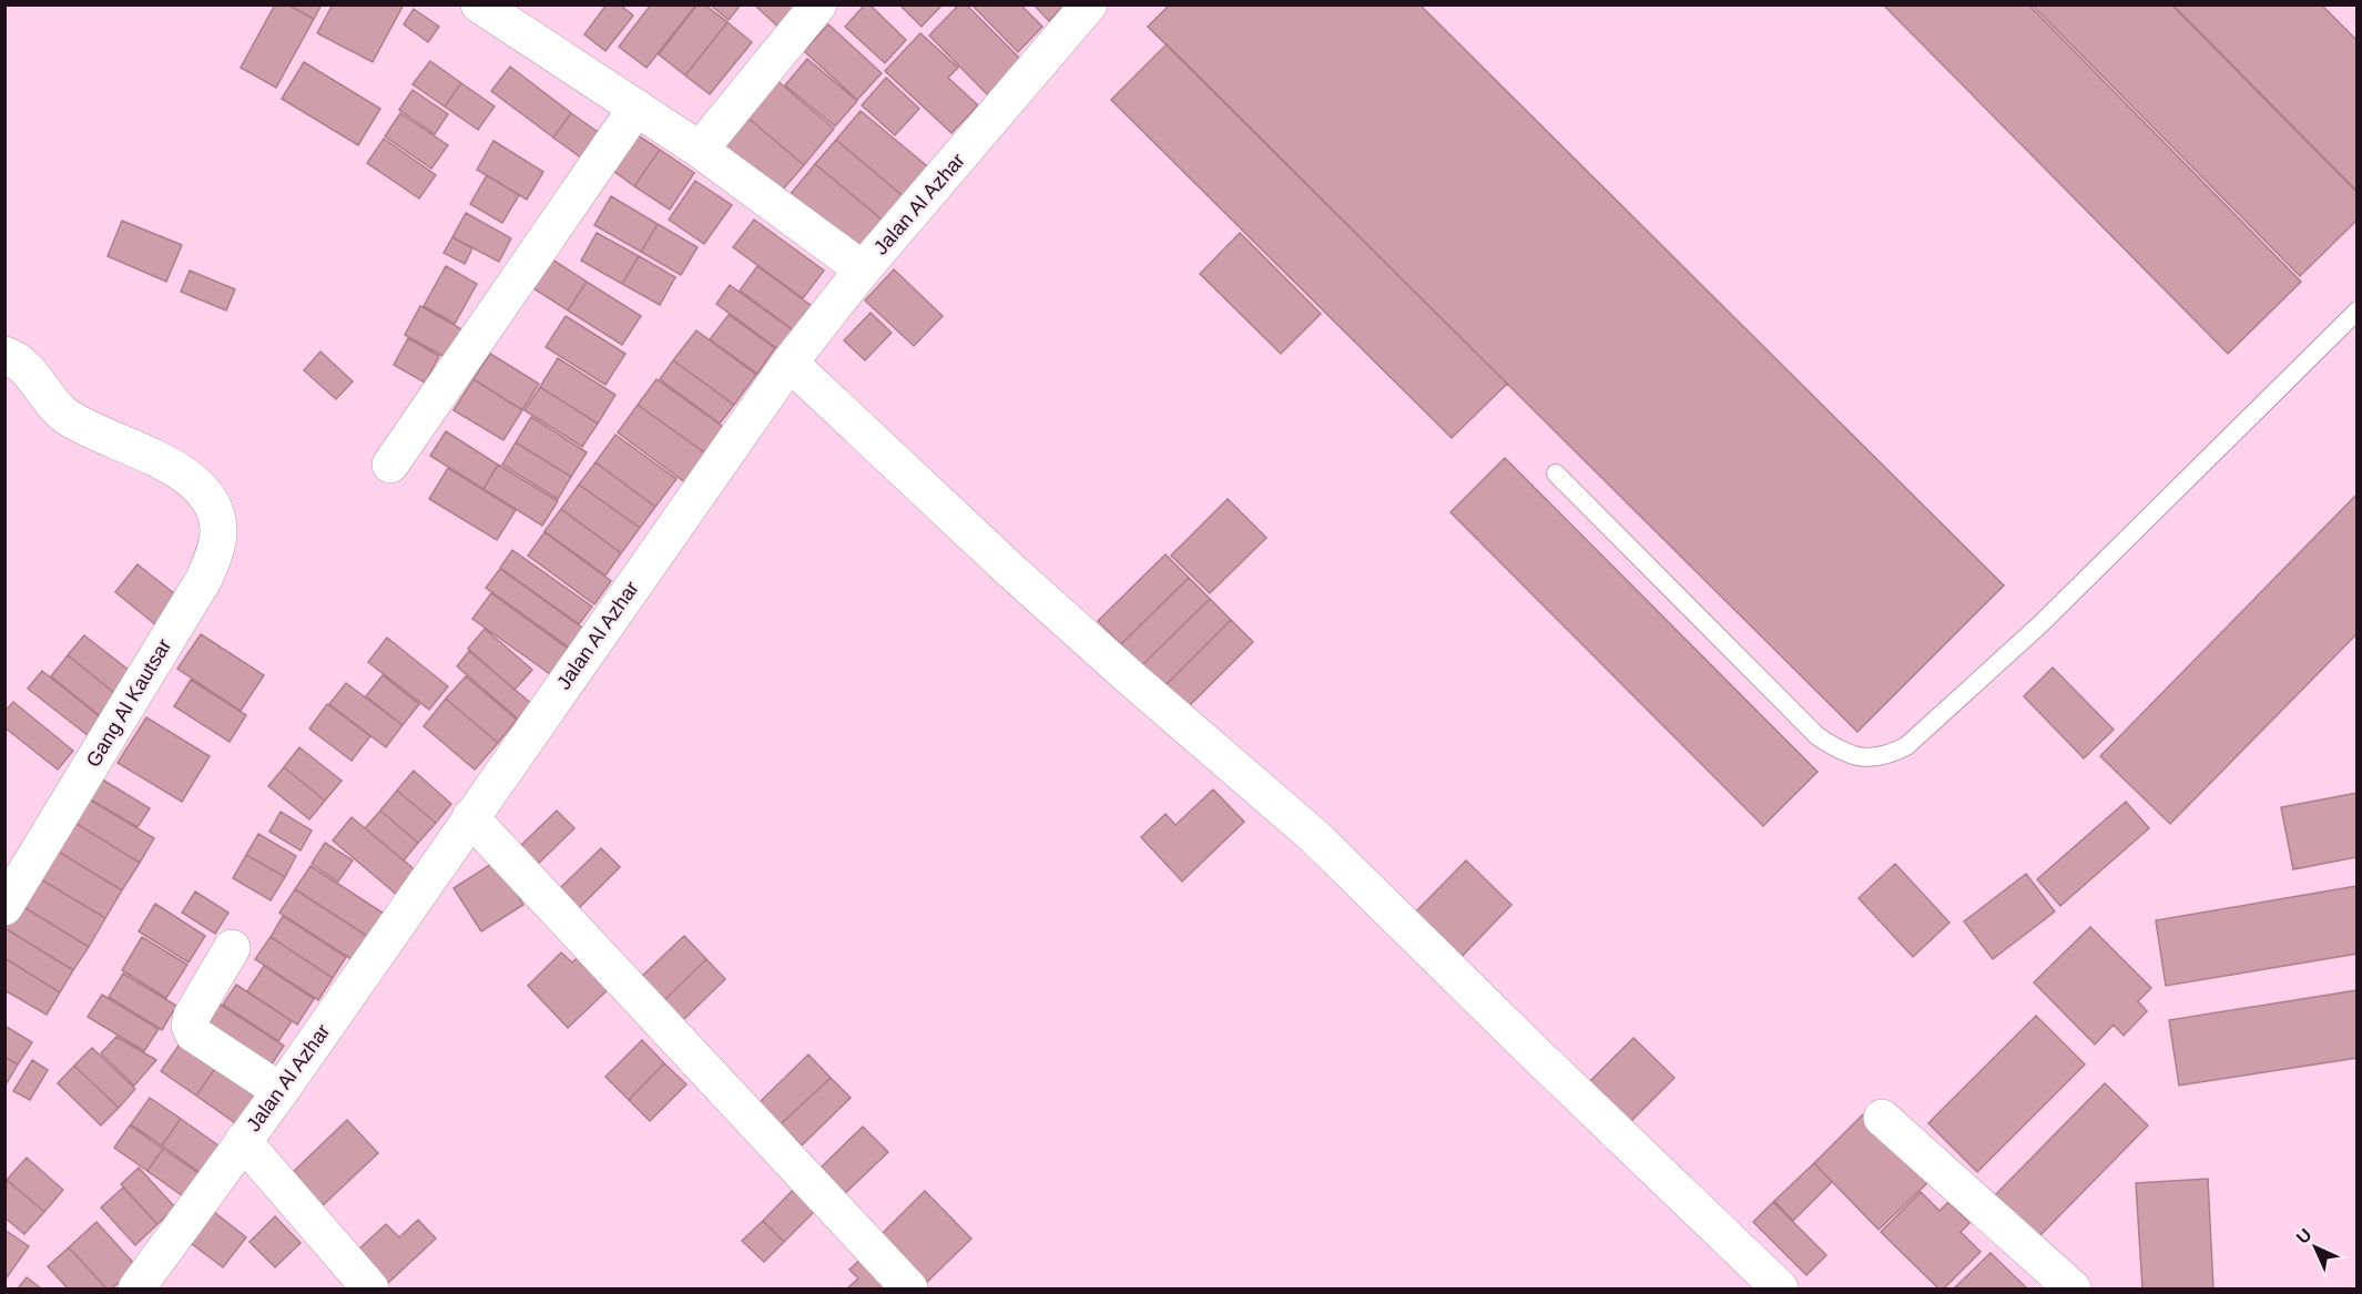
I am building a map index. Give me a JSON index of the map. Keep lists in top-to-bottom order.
{
  "streets": {
    "street": ["Jalan Al Azhar", "Gang Al Kautsar"]
  },
  "north": "top left"
}
